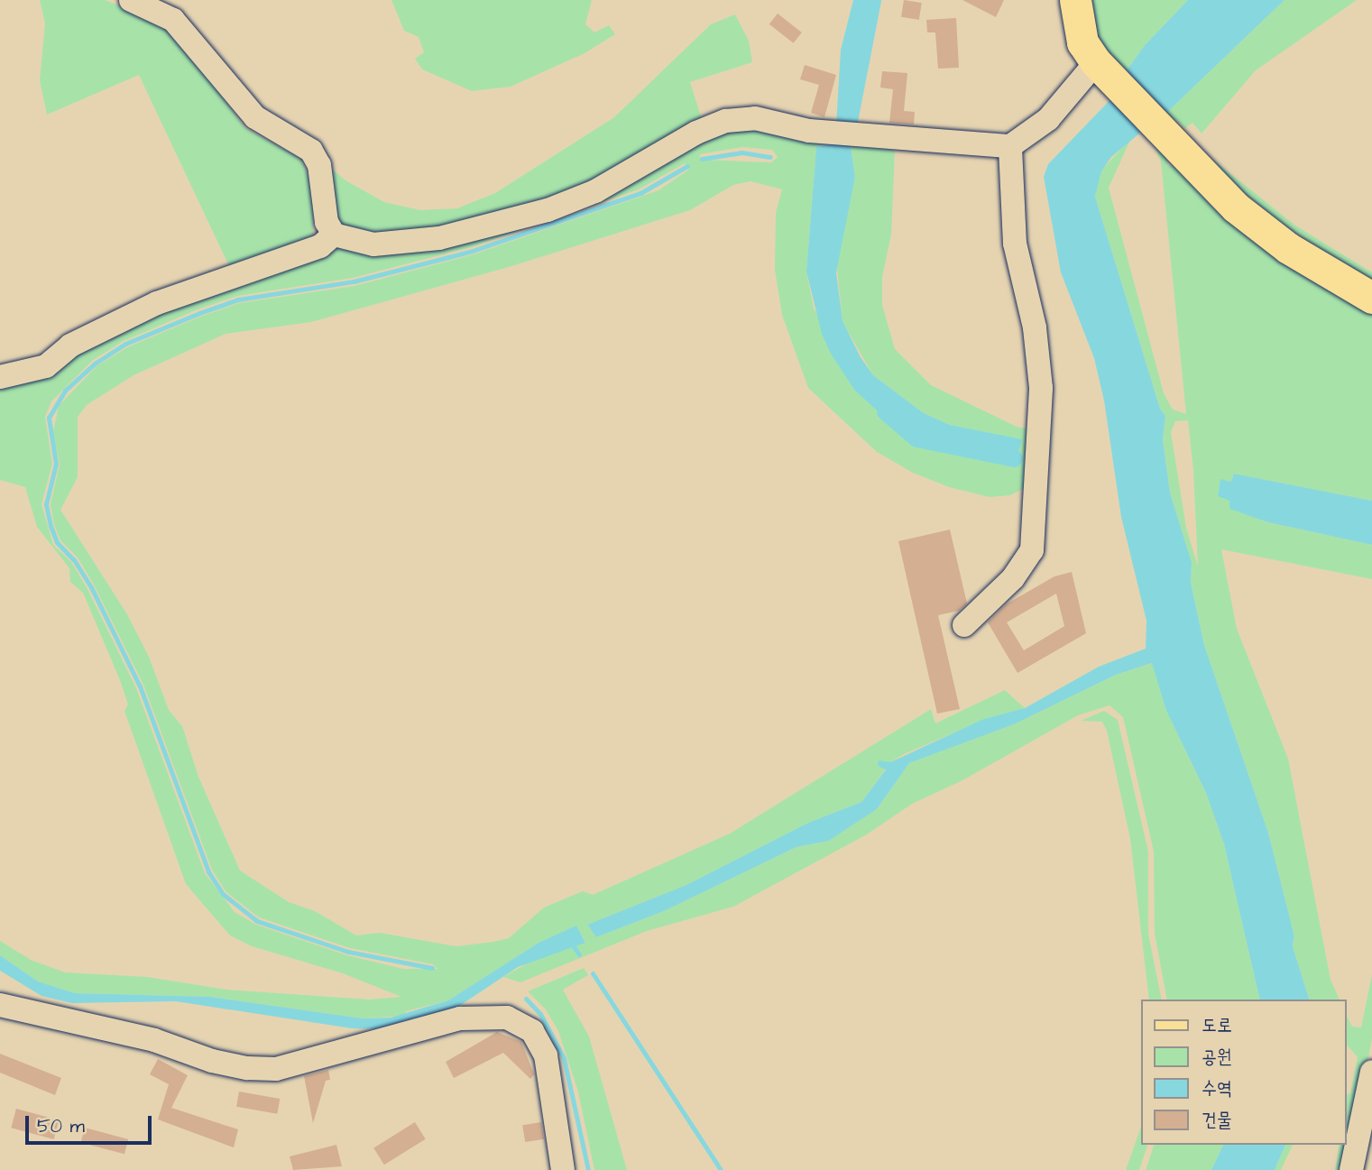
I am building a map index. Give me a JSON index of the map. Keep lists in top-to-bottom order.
{
  "legend": [
    "도로",
    "공원",
    "수역",
    "건물"
  ],
  "scale_bar": "50 m"
}
